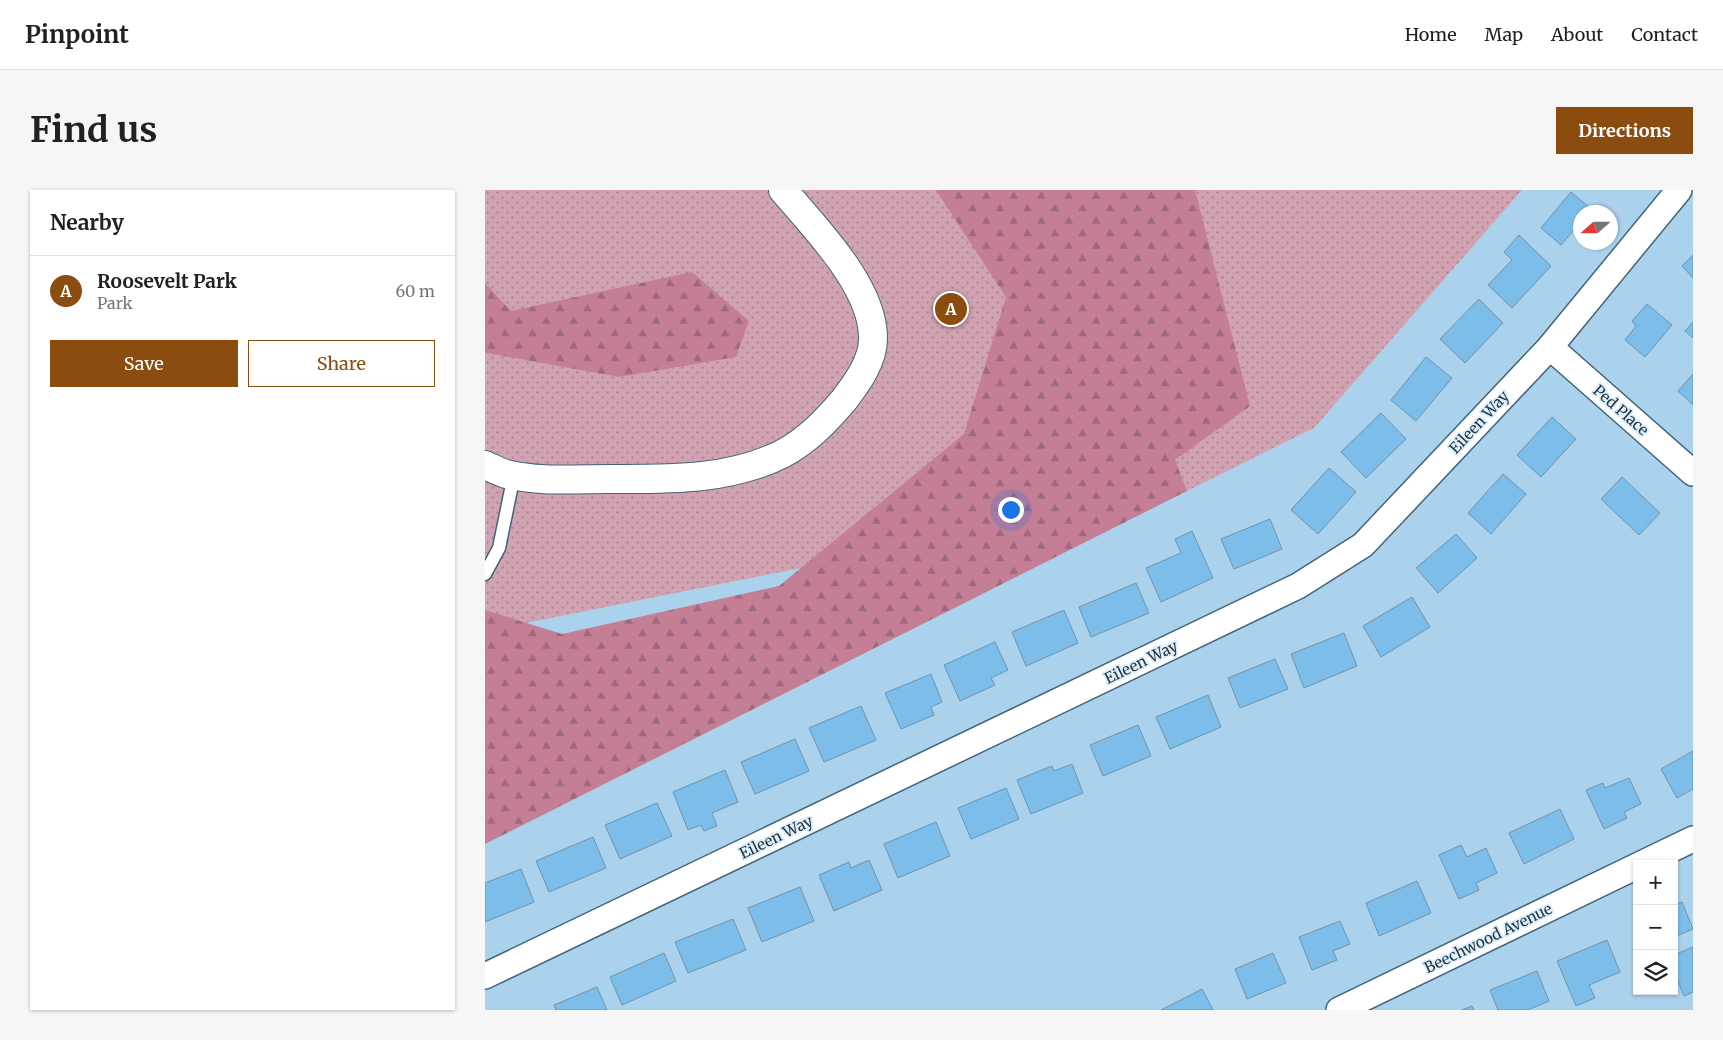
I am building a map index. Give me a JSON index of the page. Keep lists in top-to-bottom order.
{
  "streets": {
    "street": ["Ped Place", "Eileen Way", "Beechwood Avenue"]
  },
  "crossings": [
    ["Ped Place", "Eileen Way"]
  ],
  "north": "left",
  "page": {
    "header": "Pinpoint",
    "nav": [
      "Home",
      "Map",
      "About",
      "Contact"
    ],
    "buttons": [
      "Directions",
      ["Save", "Share"]
    ],
    "title": "Find us",
    "heading": "Nearby",
    "list": [
      {
        "mark": "A",
        "name": "Roosevelt Park",
        "note": "Park",
        "value": "60 m"
      }
    ],
    "pins": "A",
    "map_buttons": ["+", "−"]
  }
}
